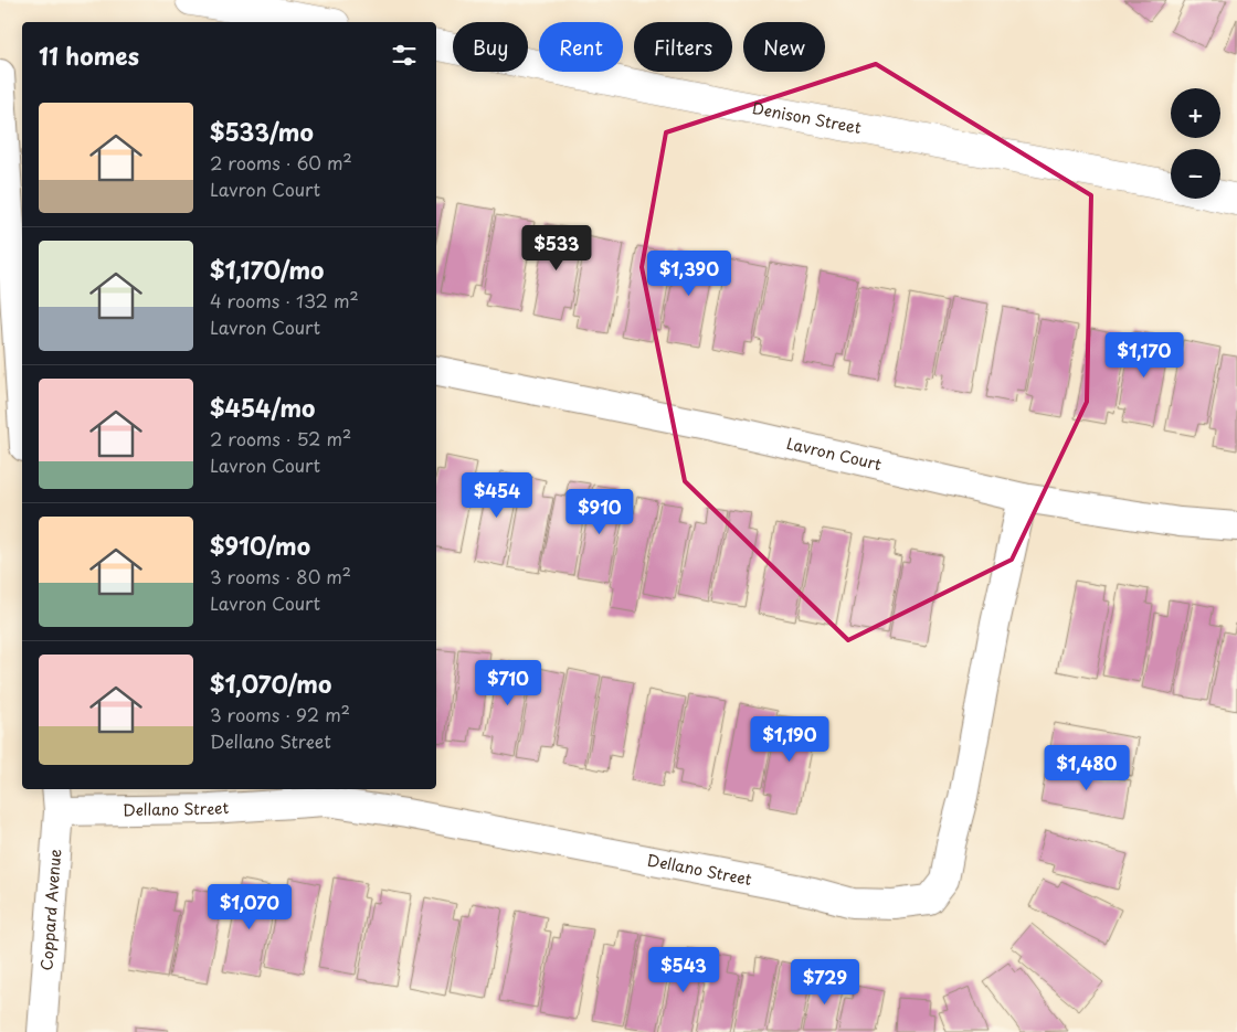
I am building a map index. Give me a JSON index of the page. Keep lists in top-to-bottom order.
{
  "streets": {
    "street": [
      "Denison Street",
      "Lavron Court",
      "Dellano Street",
      "Coppard Avenue"
    ]
  },
  "crossings": [
    ["Lavron Court", "Dellano Street"],
    ["Dellano Street", "Coppard Avenue"]
  ],
  "page": {
    "chip": [
      "Buy",
      "Rent",
      "Filters",
      "New"
    ],
    "heading": "11 homes",
    "map_buttons": ["+", "−"],
    "list": [
      {
        "name": "$533/mo",
        "note": "2 rooms · 60 m² · Lavron Court"
      },
      {
        "name": "$1,170/mo",
        "note": "4 rooms · 132 m² · Lavron Court"
      },
      {
        "name": "$454/mo",
        "note": "2 rooms · 52 m² · Lavron Court"
      },
      {
        "name": "$910/mo",
        "note": "3 rooms · 80 m² · Lavron Court"
      },
      {
        "name": "$1,070/mo",
        "note": "3 rooms · 92 m² · Dellano Street"
      }
    ],
    "price": [
      "$533",
      "$1,390",
      "$1,170",
      "$454",
      "$910",
      "$710",
      "$1,190",
      "$1,480",
      "$1,070",
      "$543",
      "$729"
    ]
  }
}
